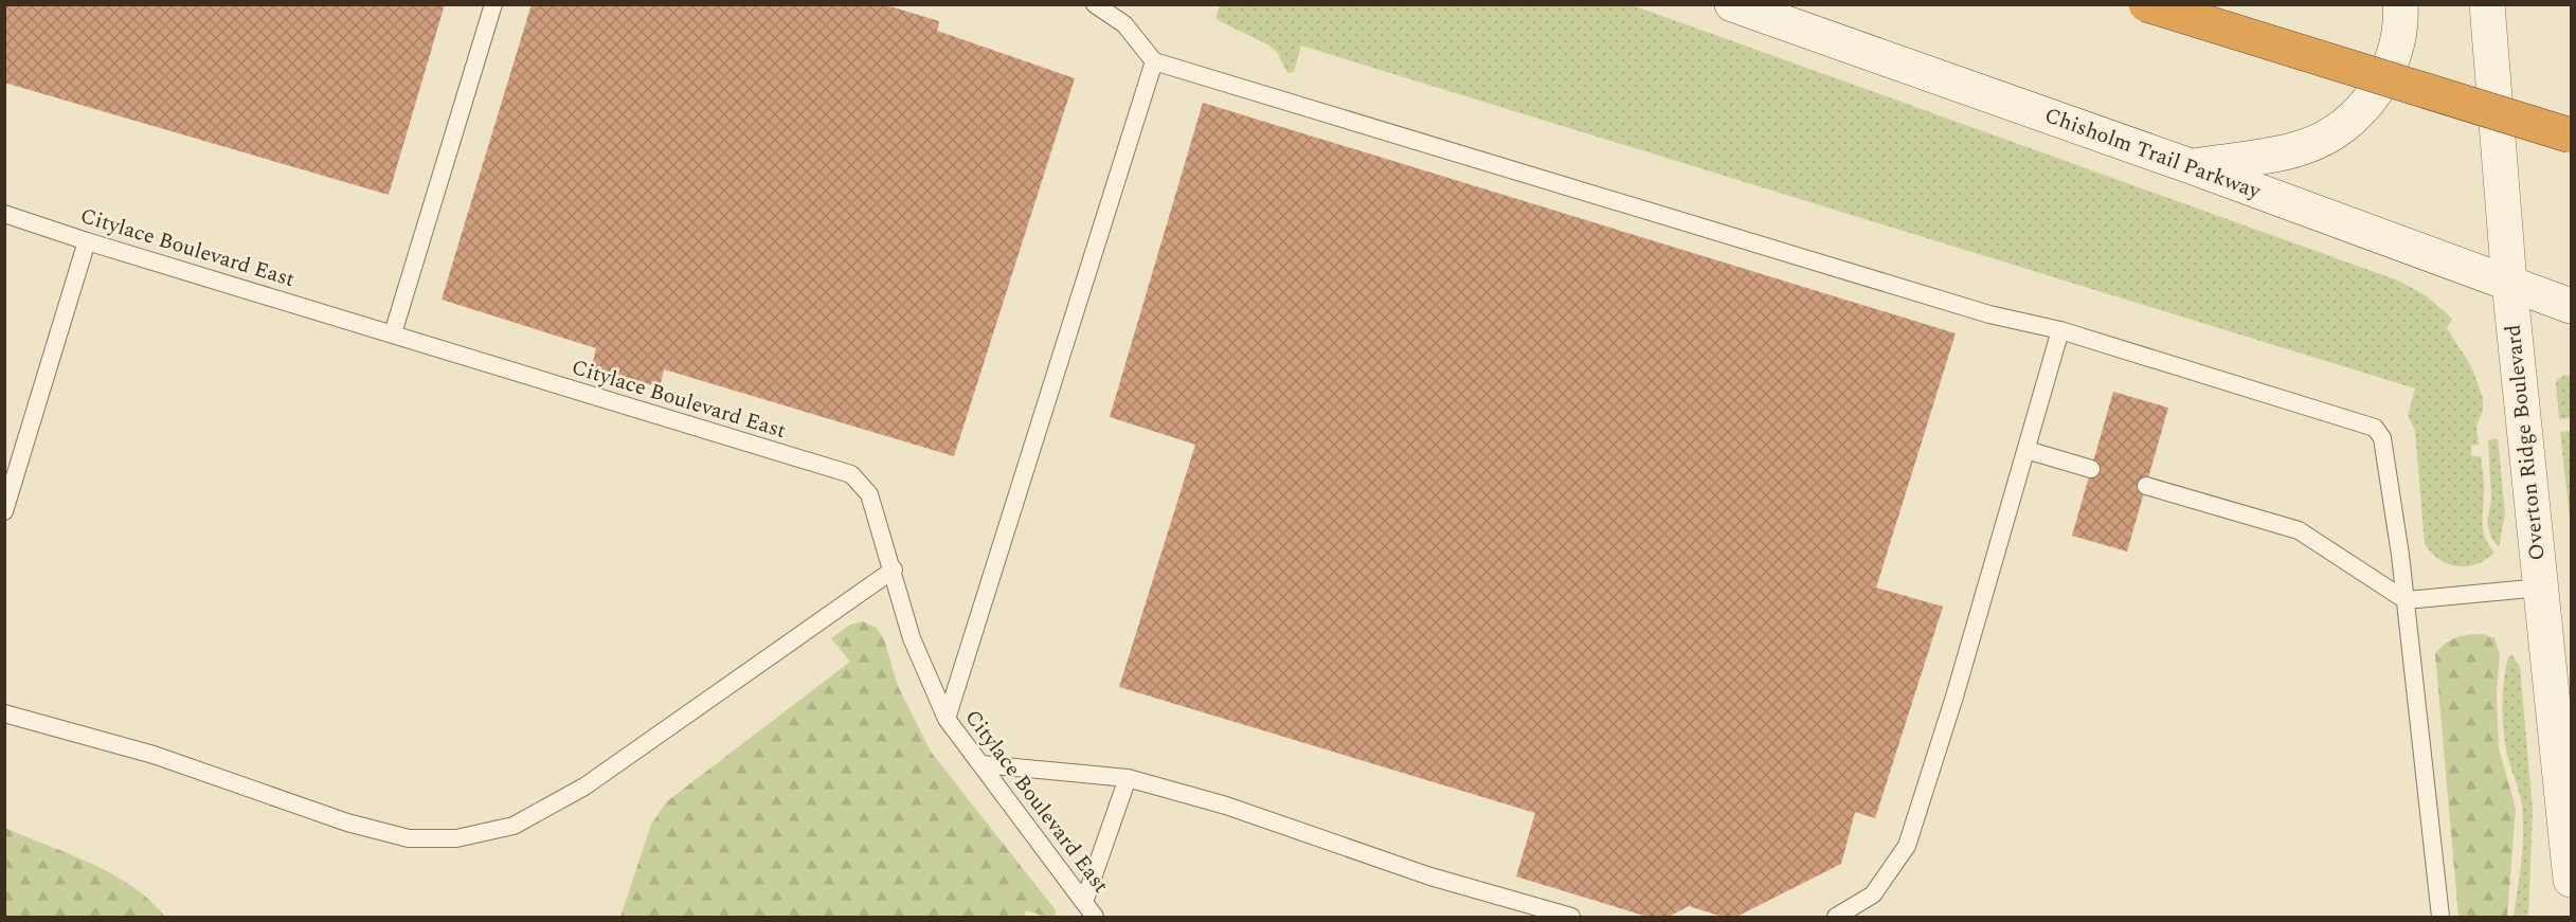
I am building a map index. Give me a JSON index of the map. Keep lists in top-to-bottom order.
{
  "streets": {
    "main road": ["Chisholm Trail Parkway", "Overton Ridge Boulevard"],
    "lane": ["Citylace Boulevard East"]
  },
  "crossings": [
    ["Chisholm Trail Parkway", "Overton Ridge Boulevard"]
  ]
}
